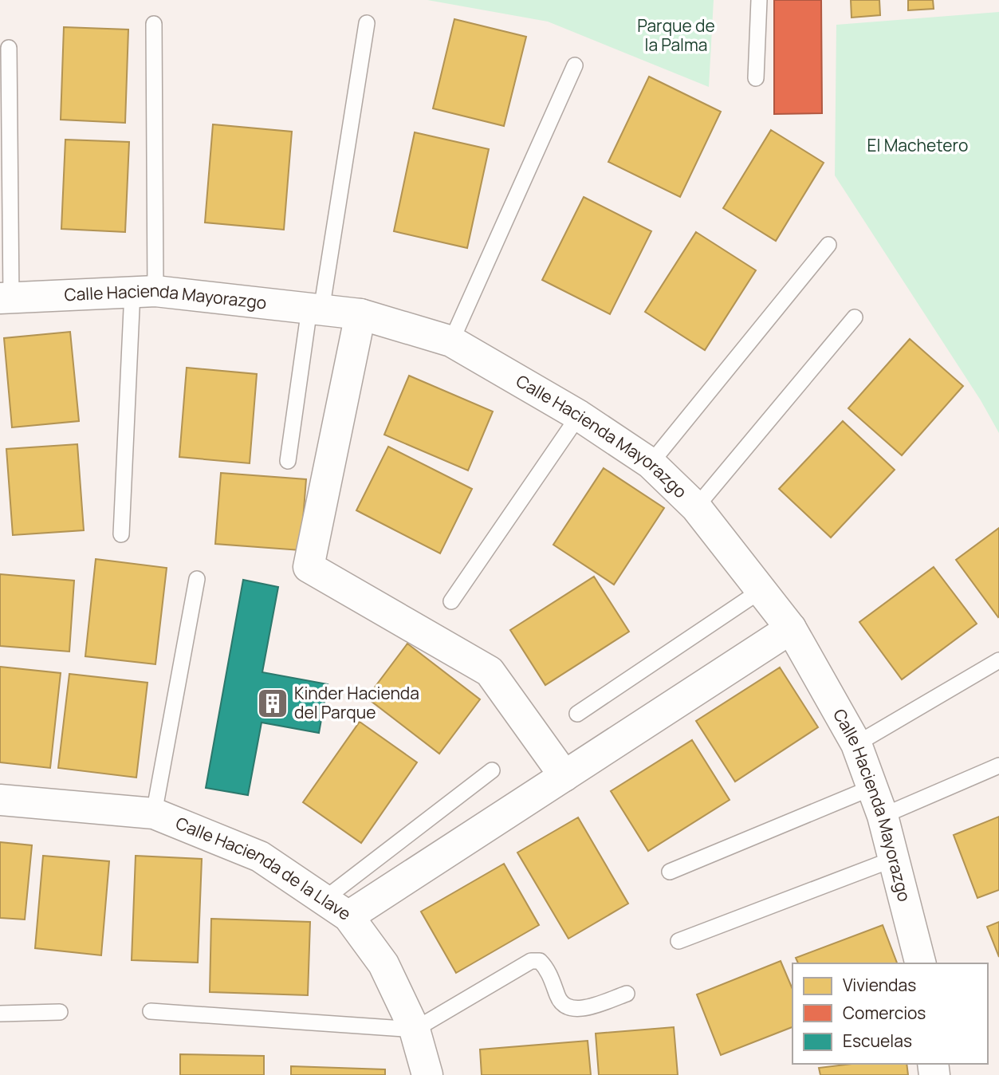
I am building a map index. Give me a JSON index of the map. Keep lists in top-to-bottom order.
{
  "streets": {
    "street": ["Calle Hacienda Mayorazgo", "Calle Hacienda de la Llave"]
  },
  "parks": ["Parque de la Palma", "El Machetero"],
  "places": {
    "building": ["Kinder Hacienda del Parque"]
  },
  "legend": ["Viviendas", "Comercios", "Escuelas"]
}
